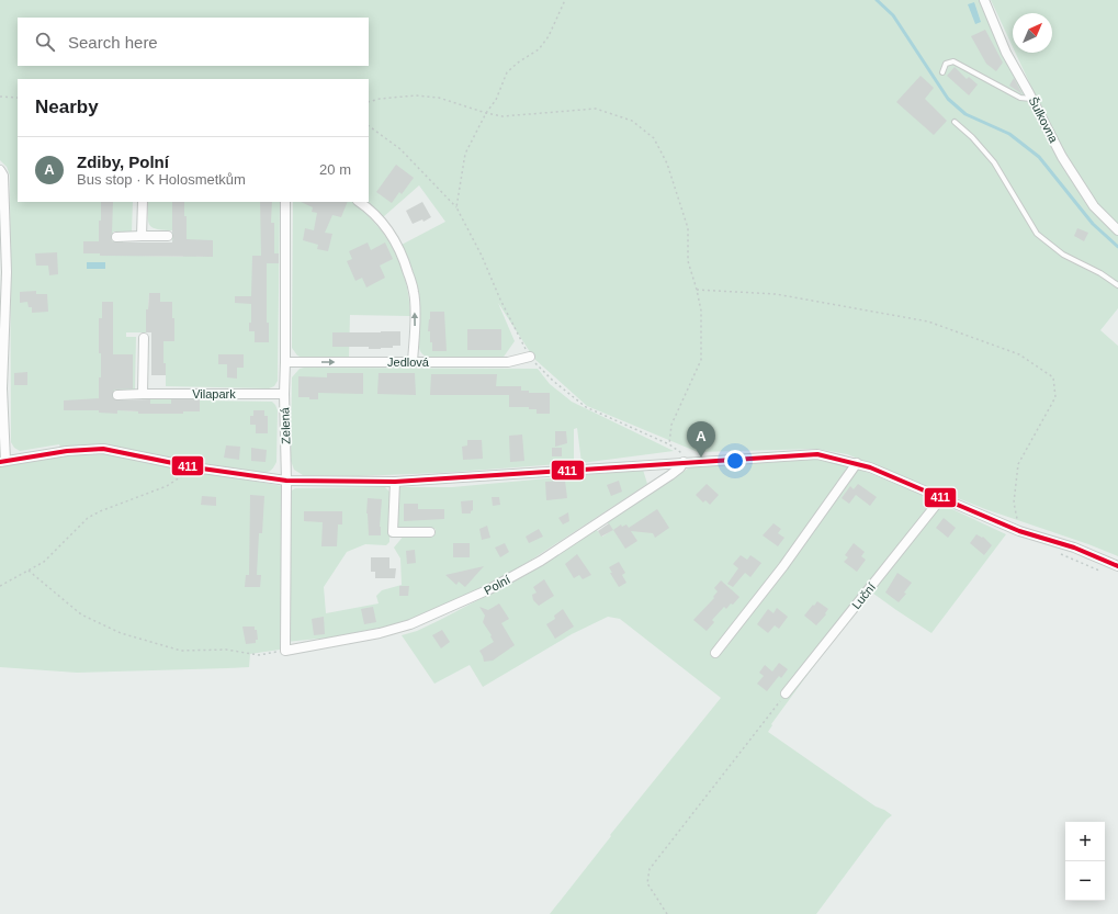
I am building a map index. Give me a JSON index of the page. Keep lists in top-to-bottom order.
{
  "streets": {
    "street": [
      "Šulkovna",
      "Jedlová",
      "Vilapark",
      "Zelená",
      "Polní",
      "Luční"
    ]
  },
  "crossings": [
    ["Jedlová", "Zelená"],
    ["Vilapark", "Zelená"],
    ["Zelená", "Polní"]
  ],
  "one_way": ["Jedlová"],
  "lines": ["transit line 411"],
  "north": "top right",
  "page": {
    "search": "Search here",
    "heading": "Nearby",
    "list": [
      {
        "mark": "A",
        "name": "Zdiby, Polní",
        "note": "Bus stop · K Holosmetkům",
        "value": "20 m"
      }
    ],
    "pins": "A",
    "map_buttons": ["+", "−"]
  }
}
